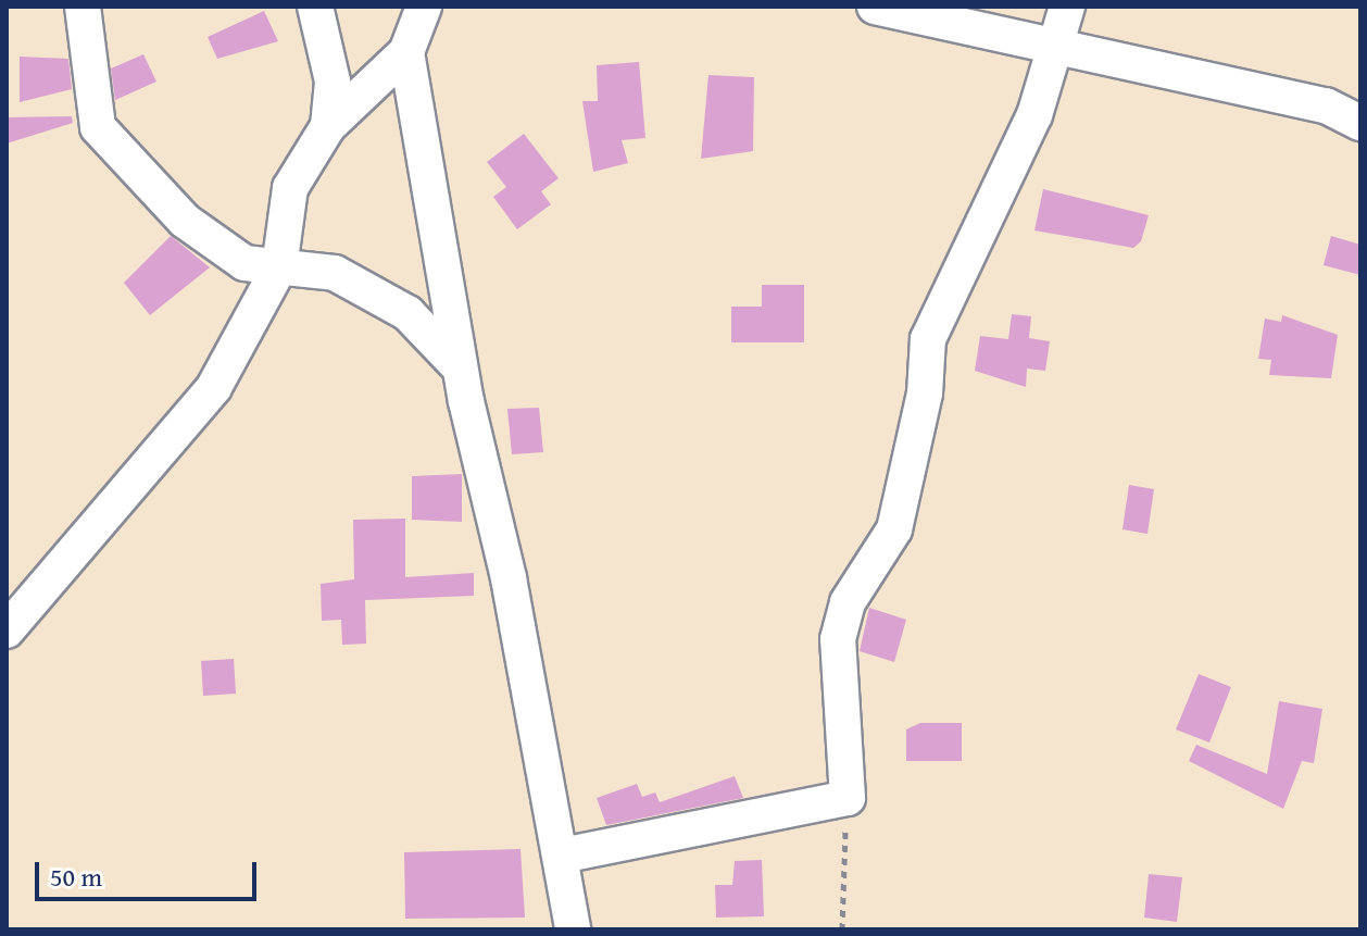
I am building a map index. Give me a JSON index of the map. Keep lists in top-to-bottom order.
{
  "scale_bar": "50 m"
}
